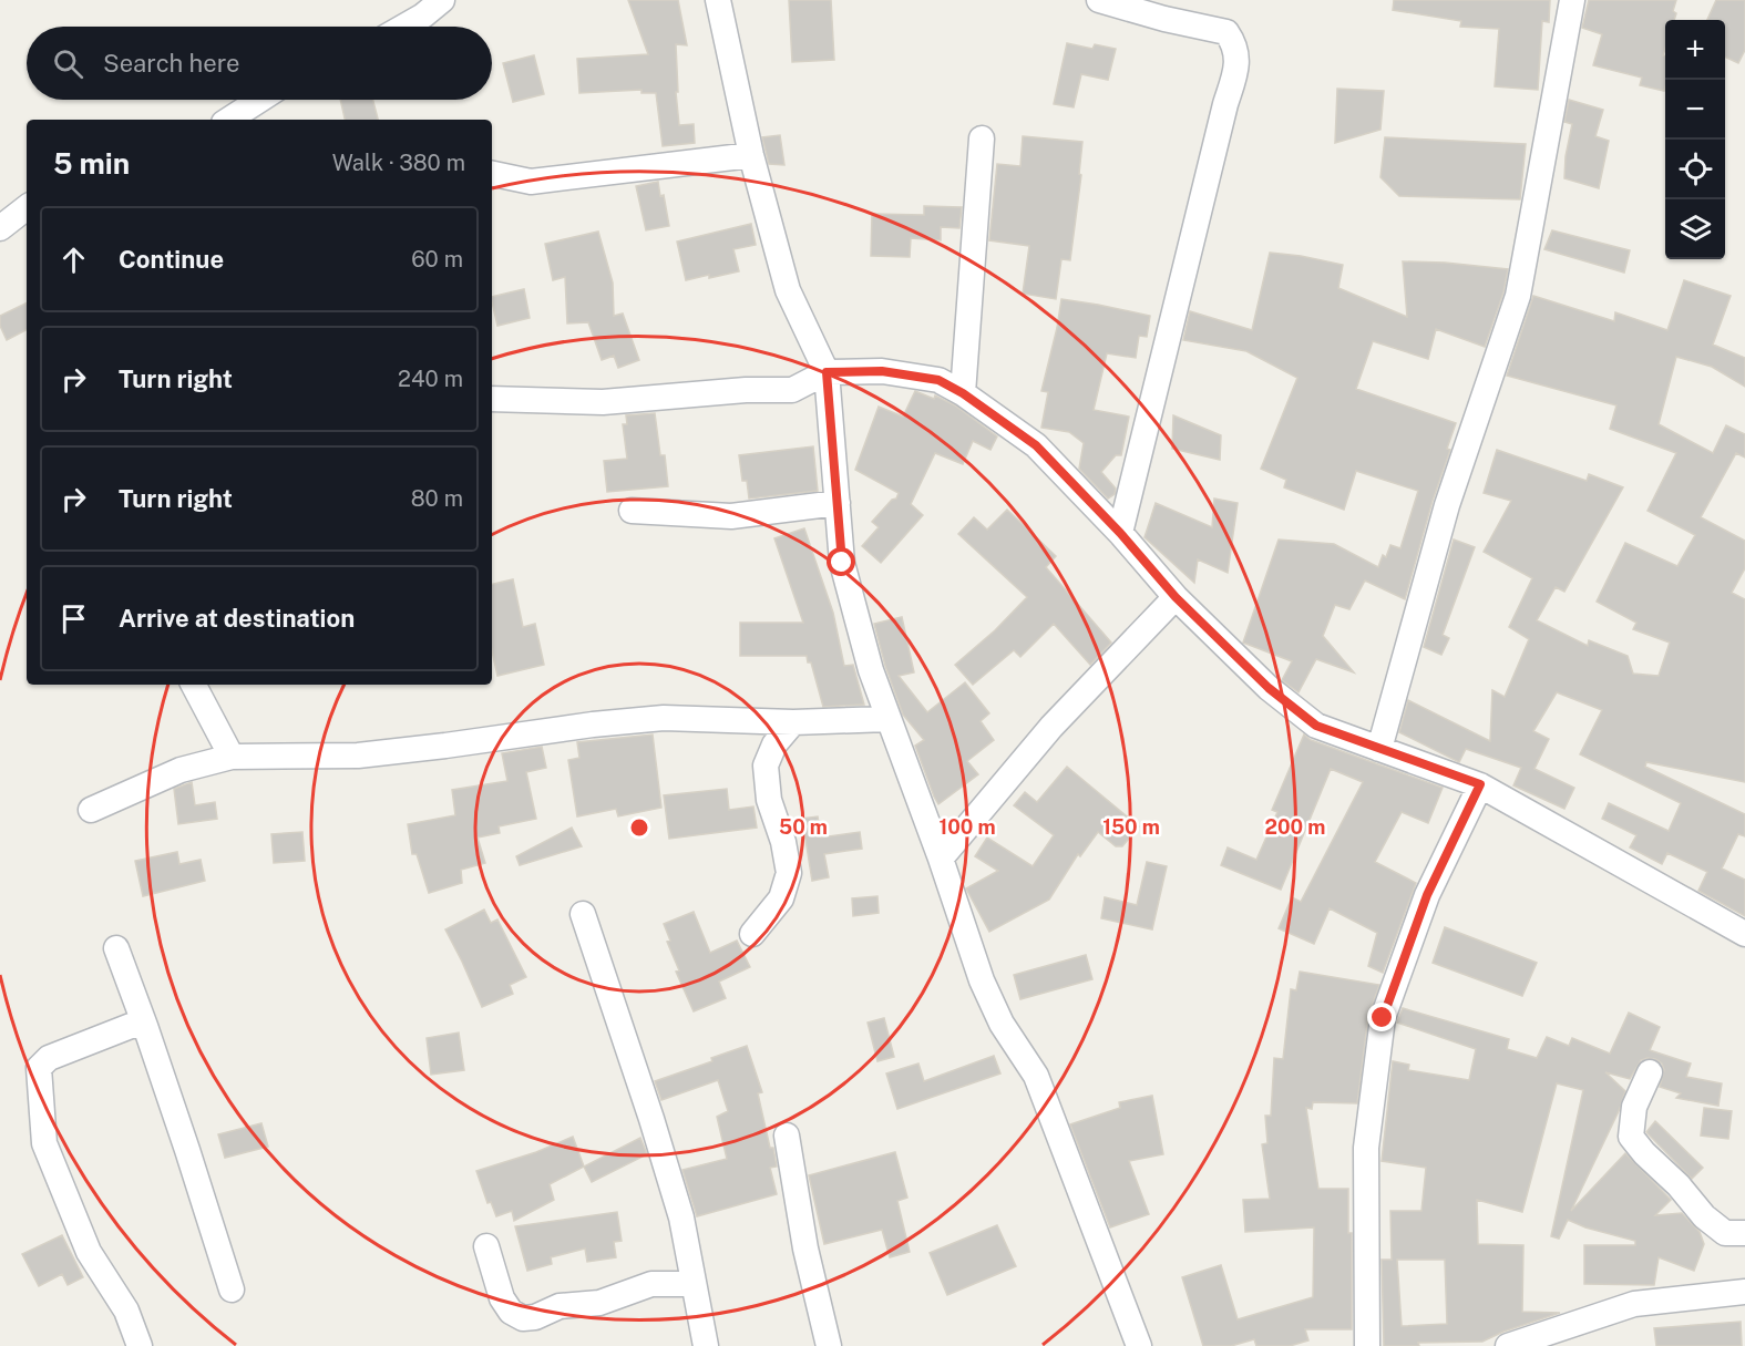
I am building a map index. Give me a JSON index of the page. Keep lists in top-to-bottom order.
{
  "page": {
    "map_buttons": ["+", "−"],
    "search": "Search here",
    "heading": ["5 min", "Walk · 380 m"],
    "list": [
      ["Continue", "60 m"],
      ["Turn right", "240 m"],
      ["Turn right", "80 m"],
      "Arrive at destination"
    ]
  },
  "rings": [
    "50 m",
    "100 m",
    "150 m",
    "200 m"
  ]
}
